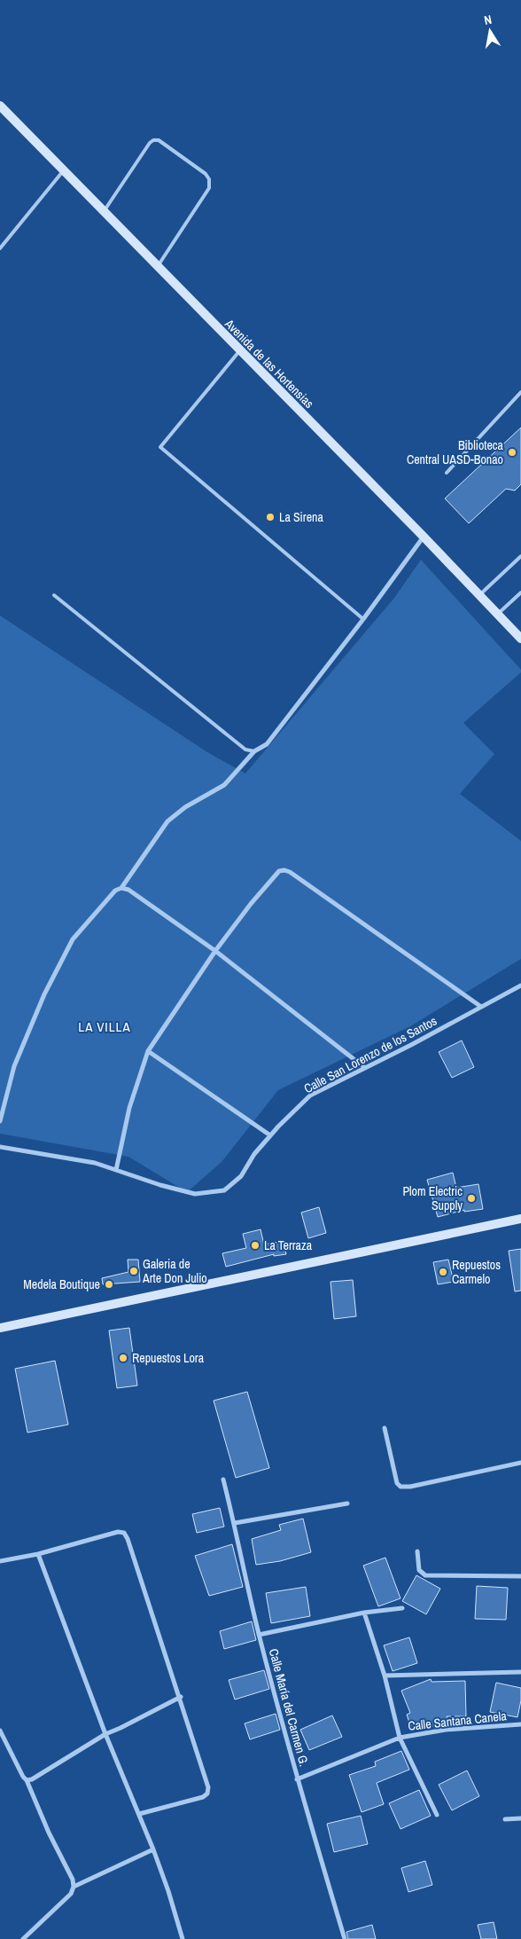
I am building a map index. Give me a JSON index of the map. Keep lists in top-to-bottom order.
{
  "streets": {
    "main road": ["Avenida de las Hortensias"],
    "street": ["Calle San Lorenzo de los Santos", "Calle María del Carmen G.", "Calle Santana Canela"]
  },
  "crossings": [
    ["Calle María del Carmen G.", "Calle Santana Canela"]
  ],
  "districts": ["LA VILLA"],
  "places": [
    "Biblioteca Central UASD-Bonao",
    "La Sirena",
    "Plom Electric Supply",
    "La Terraza",
    "Galeria de Arte Don Julio",
    "Repuestos Carmelo",
    "Medela Boutique",
    "Repuestos Lora"
  ],
  "north": "top"
}
